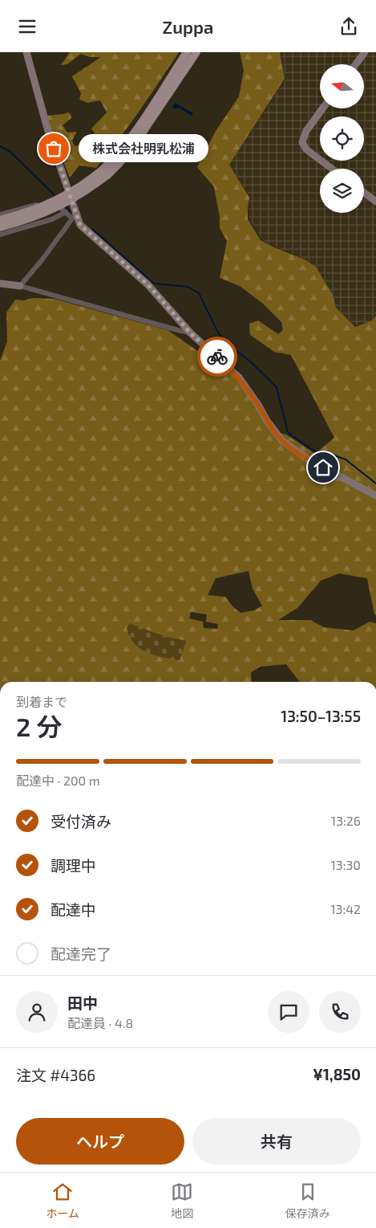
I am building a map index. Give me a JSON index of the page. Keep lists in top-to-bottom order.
{
  "places": ["株式会社明乳松浦"],
  "north": "left",
  "page": {
    "header": "Zuppa",
    "bubble": "株式会社明乳松浦",
    "heading": ["2 分", "到着まで", "13:50–13:55"],
    "panel": [
      "田中",
      "配達員 · 4.8",
      "注文 #4366",
      "¥1,850"
    ],
    "bar": "配達中 · 200 m",
    "list": [
      ["受付済み", "13:26"],
      ["調理中", "13:30"],
      ["配達中", "13:42"],
      "配達完了"
    ],
    "buttons": ["ヘルプ", "共有"],
    "tabs": ["ホーム", "地図", "保存済み"]
  }
}
